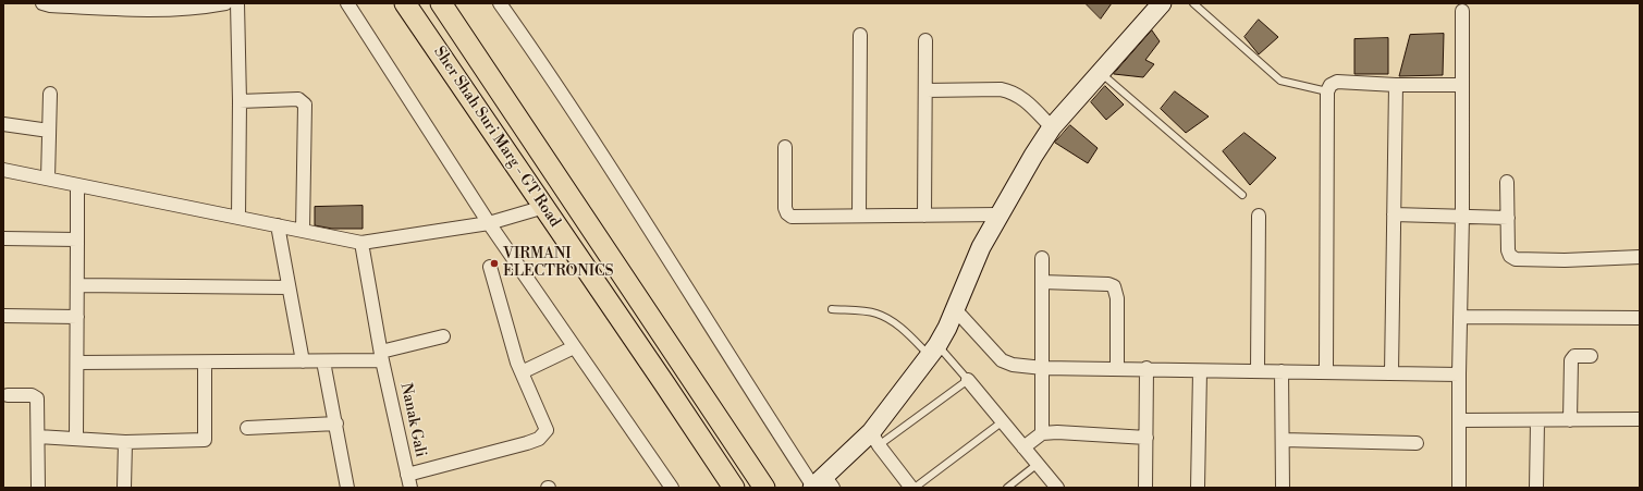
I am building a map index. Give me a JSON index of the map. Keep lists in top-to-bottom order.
{
  "streets": {
    "main road": ["Sher Shah Suri Marg - GT Road"],
    "street": ["Nanak Gali"]
  },
  "places": ["VIRMANI ELECTRONICS"]
}
